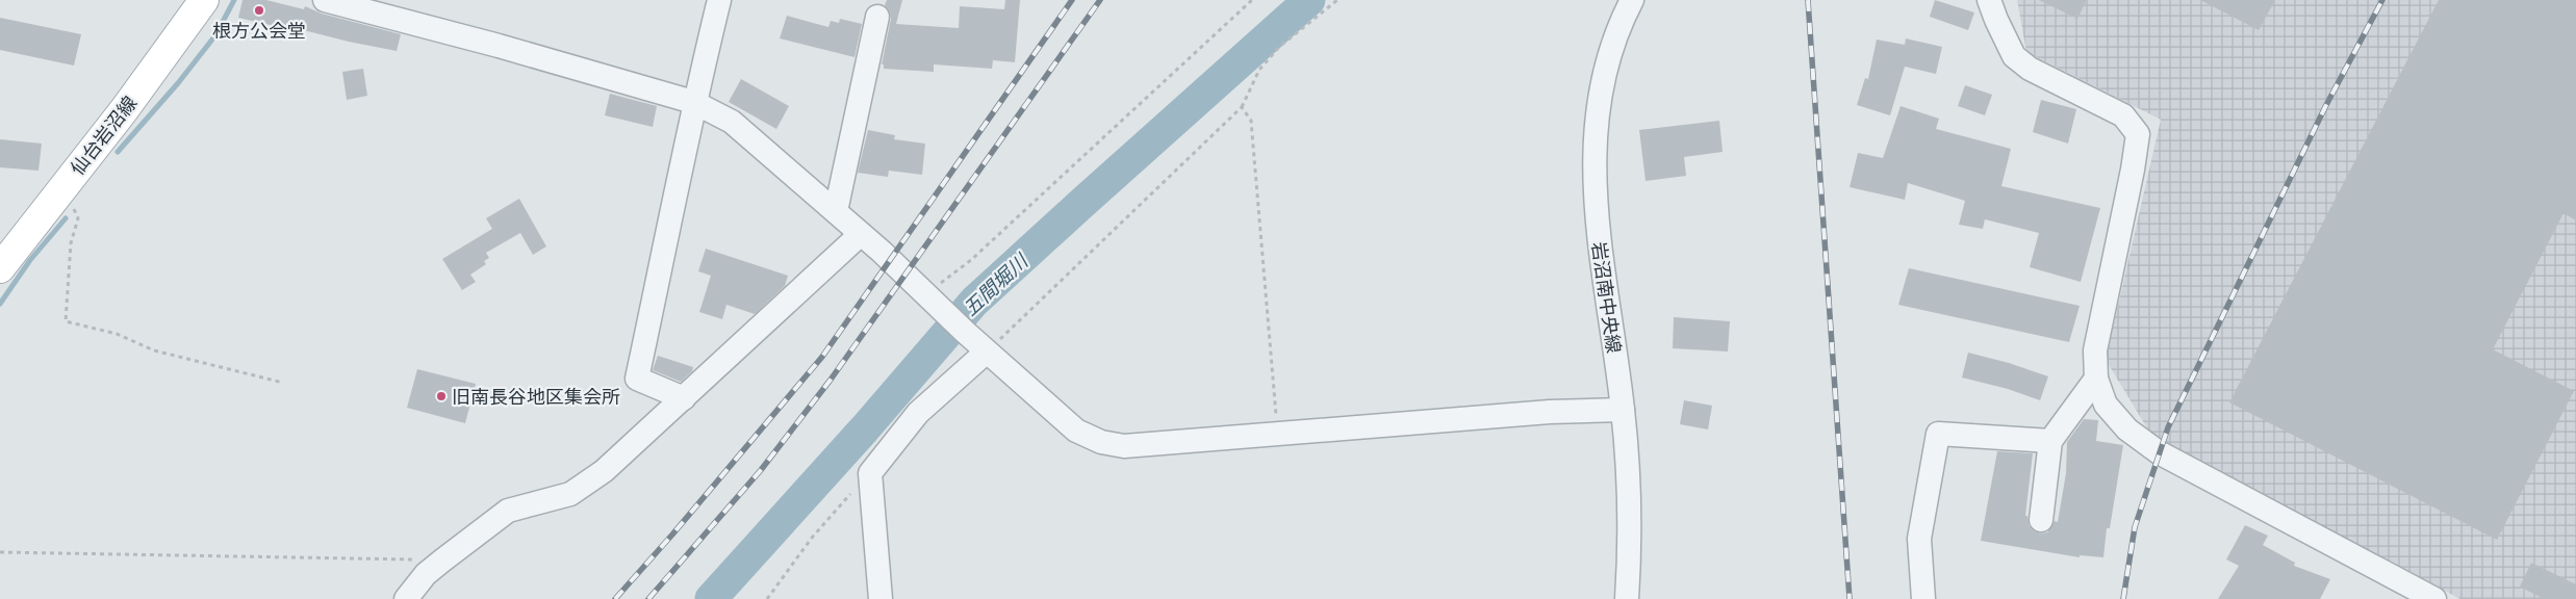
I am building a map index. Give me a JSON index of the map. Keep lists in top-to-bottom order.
{
  "streets": {
    "main road": ["仙台岩沼線"],
    "street": ["岩沼南中央線"]
  },
  "water": ["五間堀川"],
  "places": ["根方公会堂", "旧南長谷地区集会所"]
}
